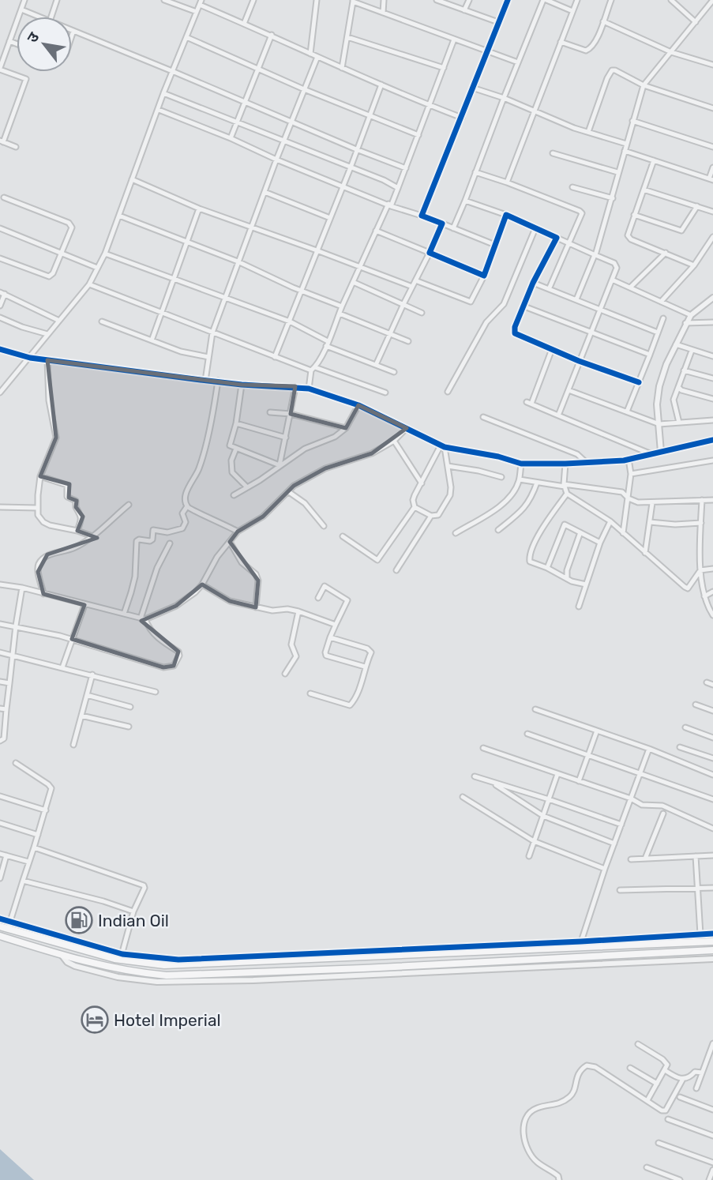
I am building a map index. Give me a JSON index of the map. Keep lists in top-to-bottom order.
{
  "places": {
    "fuel station": ["Indian Oil"],
    "hotel": ["Hotel Imperial"]
  },
  "north": "top left"
}
